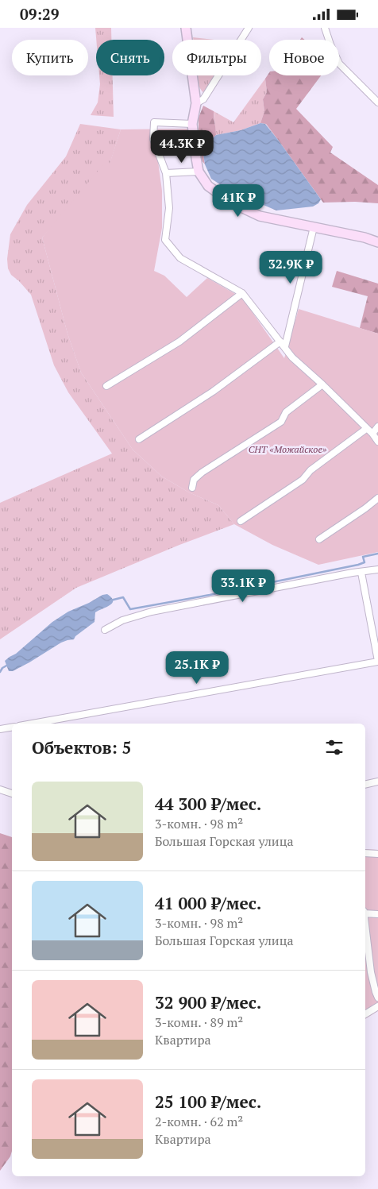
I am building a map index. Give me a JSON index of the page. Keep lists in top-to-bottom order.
{
  "parks": ["СНТ «Можайское»"],
  "page": {
    "status": "09:29",
    "chip": [
      "Купить",
      "Снять",
      "Фильтры",
      "Новое"
    ],
    "price": [
      "44.3K ₽",
      "41K ₽",
      "32.9K ₽",
      "33.1K ₽",
      "25.1K ₽"
    ],
    "heading": "Объектов: 5",
    "list": [
      {
        "name": "44 300 ₽/мес.",
        "note": "3-комн. · 98 m² · Большая Горская улица"
      },
      {
        "name": "41 000 ₽/мес.",
        "note": "3-комн. · 98 m² · Большая Горская улица"
      },
      {
        "name": "32 900 ₽/мес.",
        "note": "3-комн. · 89 m² · Квартира"
      },
      {
        "name": "25 100 ₽/мес.",
        "note": "2-комн. · 62 m² · Квартира"
      }
    ]
  }
}
